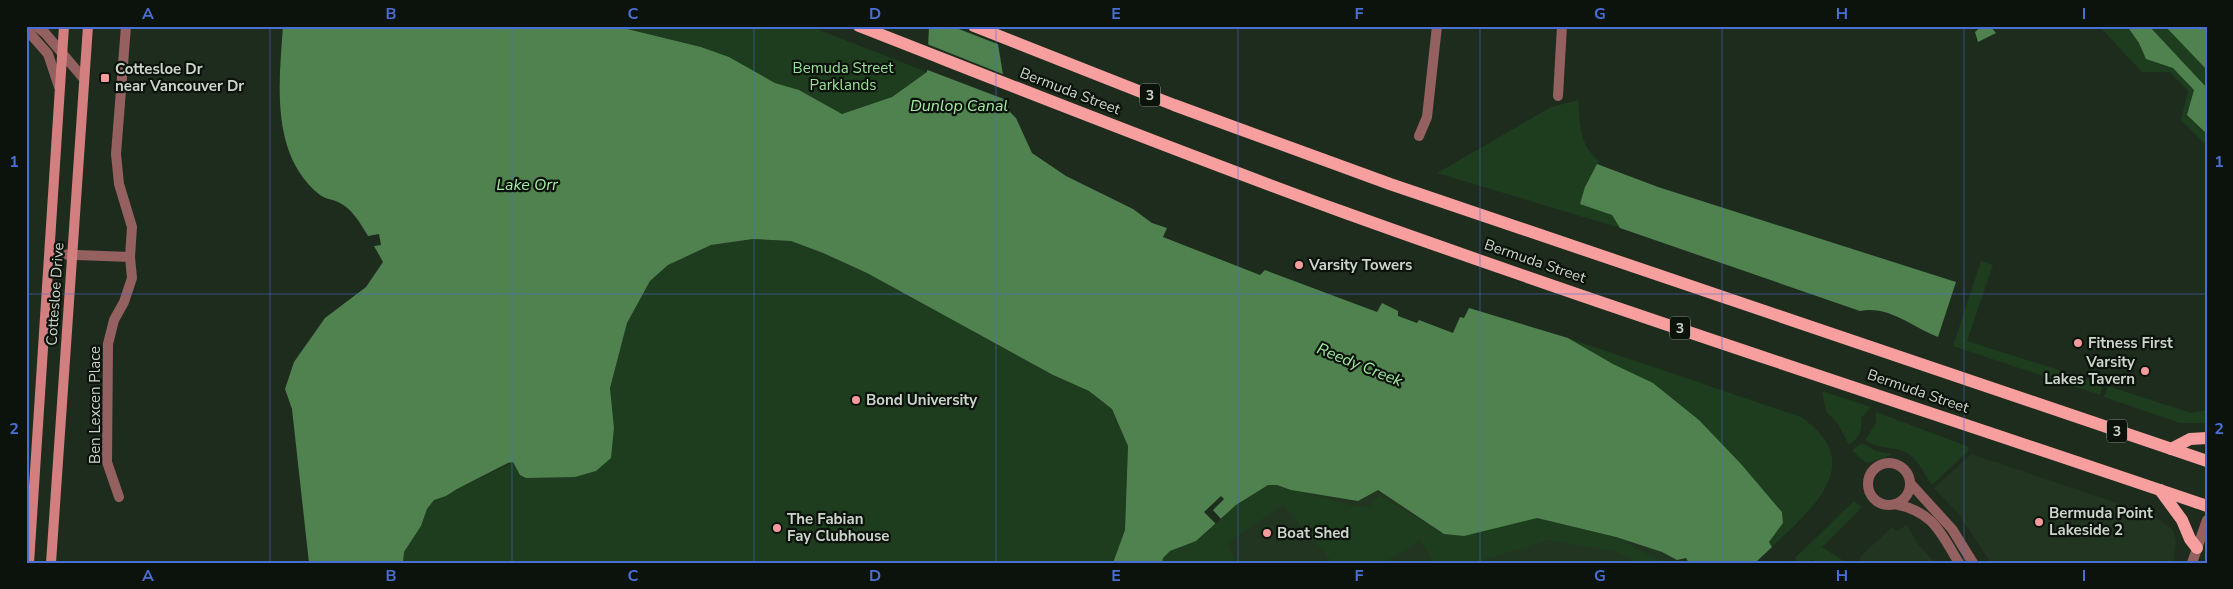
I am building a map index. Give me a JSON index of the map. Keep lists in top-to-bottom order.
{
  "streets": {
    "main road": ["Bermuda Street", "3", "Cottesloe Drive"],
    "street": ["Ben Lexcen Place"]
  },
  "water": ["Dunlop Canal", "Lake Orr", "Reedy Creek"],
  "parks": ["Bemuda Street Parklands"],
  "places": {
    "transit": ["Cottesloe Dr near Vancouver Dr"],
    "other": [
      "Varsity Towers",
      "Fitness First",
      "Varsity Lakes Tavern",
      "Bond University",
      "Bermuda Point Lakeside 2",
      "The Fabian Fay Clubhouse",
      "Boat Shed"
    ]
  },
  "grid": {
    "columns": [
      "A",
      "B",
      "C",
      "D",
      "E",
      "F",
      "G",
      "H",
      "I"
    ],
    "rows": ["1", "2"]
  }
}
